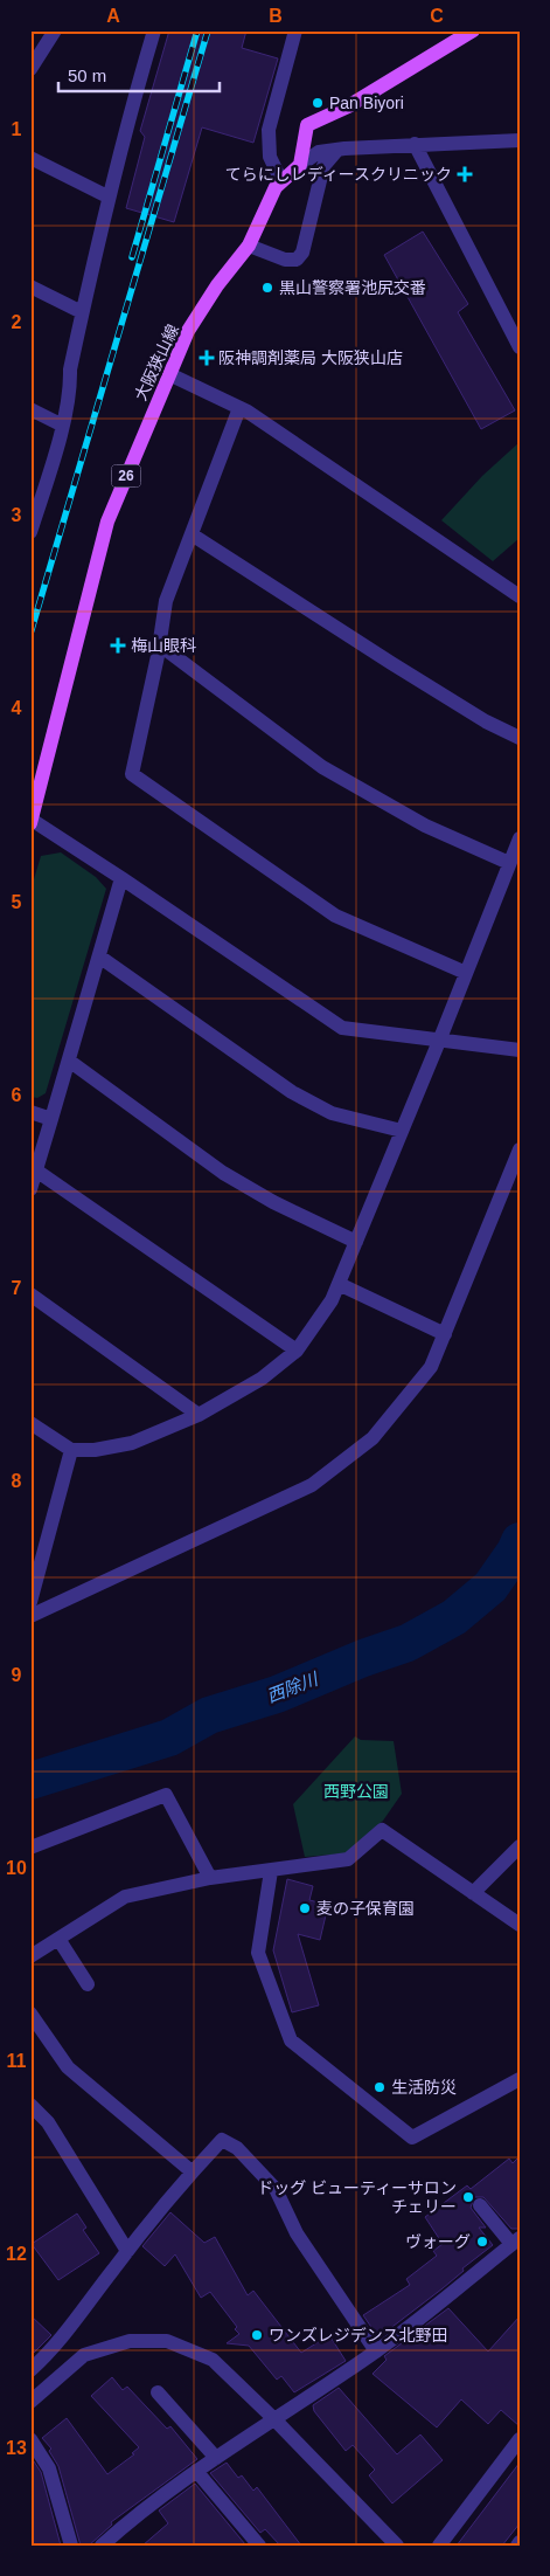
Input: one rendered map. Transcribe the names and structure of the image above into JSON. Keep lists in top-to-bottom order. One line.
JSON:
{"streets":{"main road":["大阪狭山線","26"]},"water":["西除川"],"parks":["西野公園"],"places":{"other":["Pan Biyori","黒山警察署池尻交番","麦の子保育園","生活防災","ドッグ ビューティーサロン チェリー","ヴォーグ","ワンズレジデンス北野田"],"health":["てらにしレディースクリニック","阪神調剤薬局 大阪狭山店","梅山眼科"]},"scale_bar":"50 m","grid":{"columns":["A","B","C"],"rows":["1","2","3","4","5","6","7","8","9","10","11","12","13"]}}
